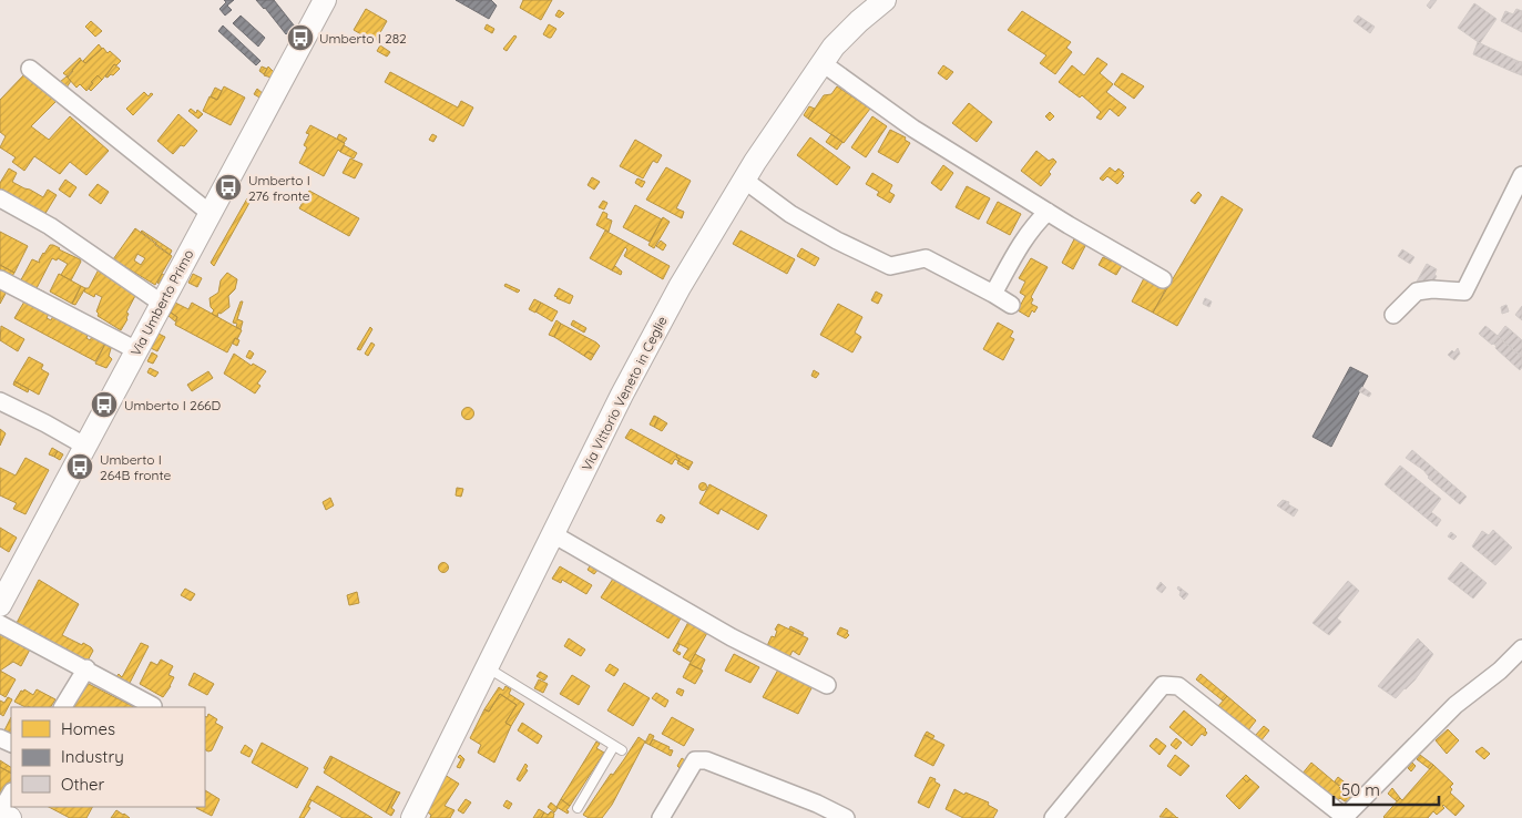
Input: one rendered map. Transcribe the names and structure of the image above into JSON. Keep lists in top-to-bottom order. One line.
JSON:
{"streets":{"main road":["Via Umberto Primo","Via Vittorio Veneto in Ceglie"]},"places":{"bus stop":["Umberto I 282","Umberto I 276 fronte","Umberto I 266D","Umberto I 264B fronte"]},"legend":["Homes","Industry","Other"],"scale_bar":"50 m"}
